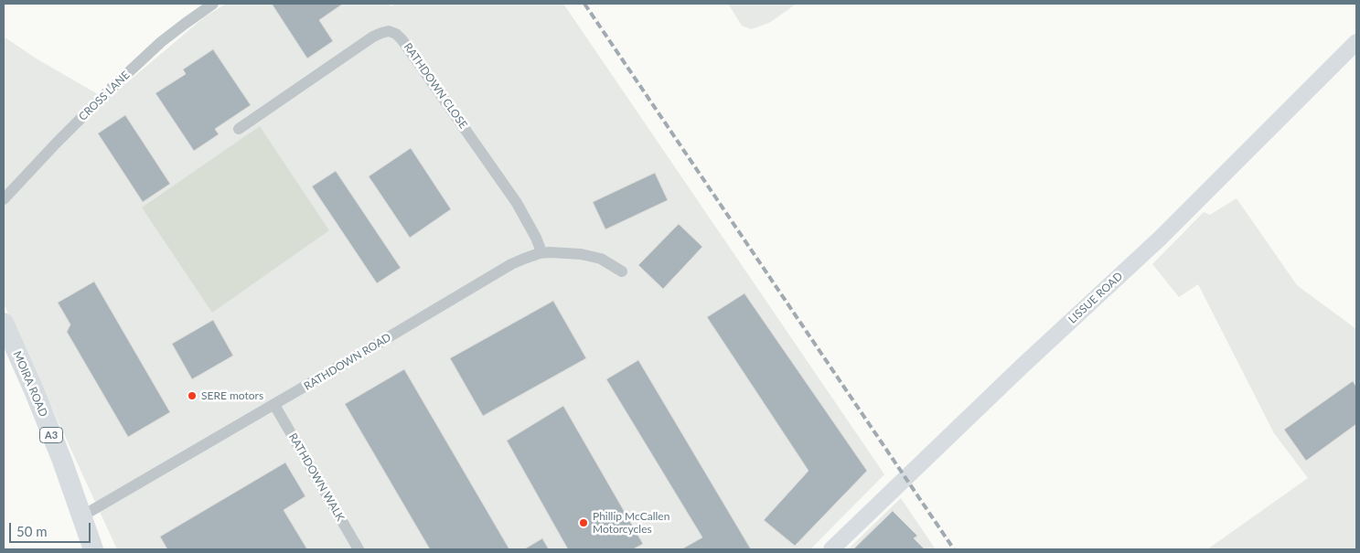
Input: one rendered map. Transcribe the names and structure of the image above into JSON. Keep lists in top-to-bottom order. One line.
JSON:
{"streets":{"highway":["MOIRA ROAD","A3"],"street":["RATHDOWN CLOSE","CROSS LANE","LISSUE ROAD","RATHDOWN ROAD","RATHDOWN WALK"]},"crossings":[["RATHDOWN CLOSE","RATHDOWN ROAD"],["RATHDOWN ROAD","MOIRA ROAD"],["RATHDOWN ROAD","RATHDOWN WALK"]],"places":["SERE motors","Phillip McCallen Motorcycles"],"scale_bar":"50 m"}
